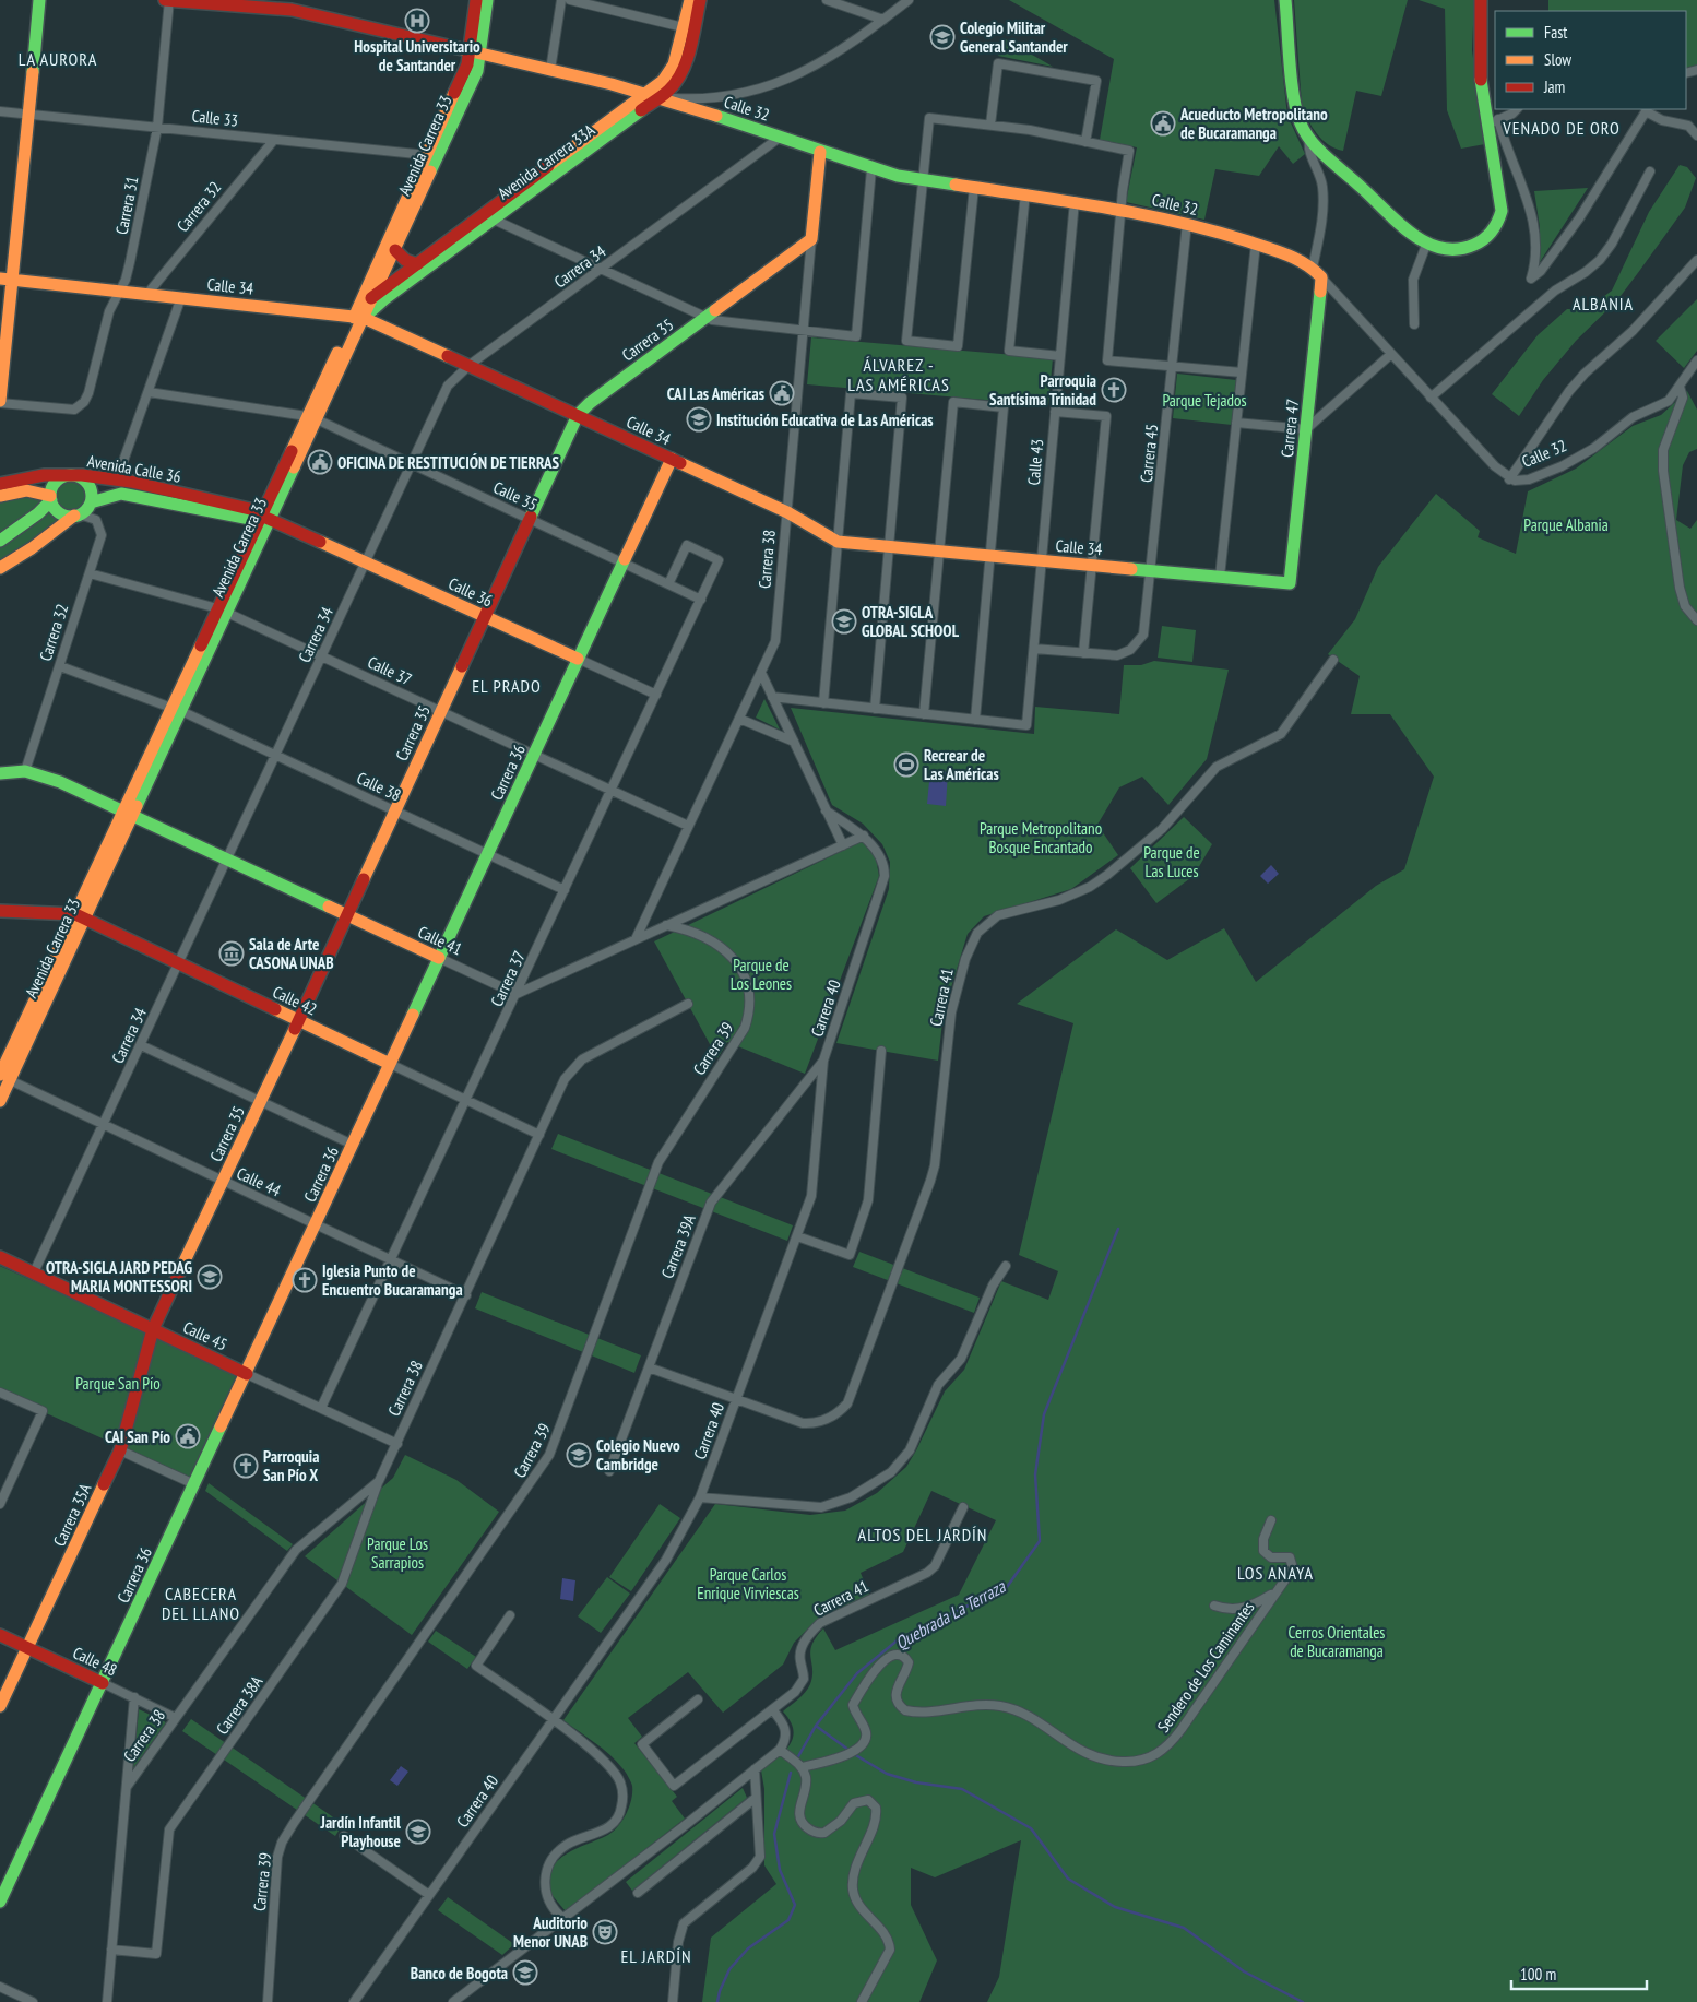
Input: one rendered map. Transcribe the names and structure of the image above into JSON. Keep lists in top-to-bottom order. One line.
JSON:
{"streets":{"main road":["Calle 32","Avenida Carrera 33","Avenida Carrera 33A","Calle 34","Carrera 35","Carrera 47","Avenida Calle 36","Carrera 38","Calle 36","Carrera 36","Calle 41","Calle 42","Calle 45","Carrera 35A","Calle 48"],"street":["Calle 33","Carrera 31","Carrera 32","Carrera 34","Carrera 45","Calle 43","Calle 35","Calle 37","Calle 38","Carrera 37","Carrera 41","Carrera 40","Carrera 39","Calle 44","Carrera 39A","Sendero de Los Caminantes","Carrera 38A"]},"crossings":[["Calle 32","Avenida Carrera 33"],["Calle 32","Avenida Carrera 33A"],["Calle 32","Carrera 31"],["Calle 32","Carrera 34"],["Calle 32","Carrera 47"],["Calle 32","Carrera 45"],["Calle 32","Calle 43"],["Calle 32","Carrera 38"],["Calle 33","Avenida Carrera 33"],["Calle 33","Carrera 31"],["Calle 33","Carrera 32"],["Avenida Carrera 33","Avenida Carrera 33A"],["Avenida Carrera 33","Calle 34"],["Avenida Carrera 33","Avenida Calle 36"],["Avenida Carrera 33","Calle 35"],["Avenida Carrera 33","Calle 36"],["Avenida Carrera 33","Calle 37"],["Avenida Carrera 33","Calle 38"],["Avenida Carrera 33","Calle 41"],["Avenida Carrera 33","Calle 42"],["Avenida Carrera 33","Calle 44"],["Avenida Carrera 33A","Calle 34"],["Carrera 31","Calle 34"],["Carrera 32","Calle 34"],["Carrera 32","Avenida Calle 36"],["Carrera 32","Calle 37"],["Carrera 32","Calle 38"],["Carrera 32","Calle 41"],["Carrera 34","Calle 34"],["Carrera 34","Calle 35"],["Carrera 34","Calle 36"],["Carrera 34","Calle 37"],["Carrera 34","Calle 38"],["Carrera 34","Calle 41"],["Carrera 34","Calle 42"],["Carrera 34","Calle 44"],["Carrera 34","Calle 45"],["Calle 34","Carrera 35"],["Calle 34","Carrera 47"],["Calle 34","Carrera 45"],["Calle 34","Calle 43"],["Calle 34","Carrera 38"],["Calle 34","Carrera 36"],["Carrera 35","Calle 35"],["Carrera 35","Carrera 38"],["Carrera 35","Calle 36"],["Carrera 35","Calle 37"],["Carrera 35","Calle 38"],["Carrera 35","Calle 41"],["Carrera 35","Calle 42"],["Carrera 35","Calle 44"],["Carrera 35","Calle 45"],["Carrera 35","Carrera 35A"],["Avenida Calle 36","Calle 36"],["Calle 35","Carrera 36"],["Calle 35","Carrera 37"],["Carrera 38","Calle 37"],["Carrera 38","Calle 42"],["Carrera 38","Calle 44"],["Carrera 38","Calle 45"],["Carrera 38","Calle 48"],["Carrera 38","Carrera 38A"],["Calle 36","Carrera 36"],["Calle 36","Carrera 37"],["Calle 37","Carrera 36"],["Calle 37","Carrera 37"],["Carrera 36","Calle 38"],["Carrera 36","Calle 41"],["Carrera 36","Calle 42"],["Carrera 36","Calle 44"],["Carrera 36","Calle 45"],["Carrera 36","Calle 48"],["Calle 38","Carrera 37"],["Calle 41","Carrera 37"],["Carrera 37","Calle 42"],["Carrera 37","Calle 44"],["Carrera 37","Calle 45"],["Carrera 41","Carrera 40"],["Carrera 40","Carrera 39A"],["Calle 45","Carrera 35A"],["Carrera 35A","Calle 48"]],"districts":["LA AURORA","VENADO DE ORO","ALBANIA","ÁLVAREZ - LAS AMÉRICAS","EL PRADO","ALTOS DEL JARDÍN","LOS ANAYA","CABECERA DEL LLANO","EL JARDÍN"],"water":["Quebrada La Terraza"],"parks":["Parque Tejados","Parque Albania","Parque Metropolitano Bosque Encantado","Parque de Las Luces","Parque de Los Leones","Parque San Pío","Parque Los Sarrapios","Parque Carlos Enrique Virviescas","Cerros Orientales de Bucaramanga"],"places":{"hospital":["Hospital Universitario de Santander"],"school or university":["Colegio Militar General Santander","Institución Educativa de Las Américas","OTRA-SIGLA GLOBAL SCHOOL","OTRA-SIGLA JARD PEDAG MARIA MONTESSORI","Colegio Nuevo Cambridge","Jardín Infantil Playhouse","Banco de Bogota"],"public building":["Acueducto Metropolitano de Bucaramanga","CAI Las Américas","OFICINA DE RESTITUCIÓN DE TIERRAS","CAI San Pío"],"church":["Parroquia Santísima Trinidad","Iglesia Punto de Encuentro Bucaramanga","Parroquia San Pío X"],"sports":["Recrear de Las Américas"],"museum":["Sala de Arte CASONA UNAB"],"theatre":["Auditorio Menor UNAB"]},"legend":["Fast","Slow","Jam"],"scale_bar":"100 m"}
